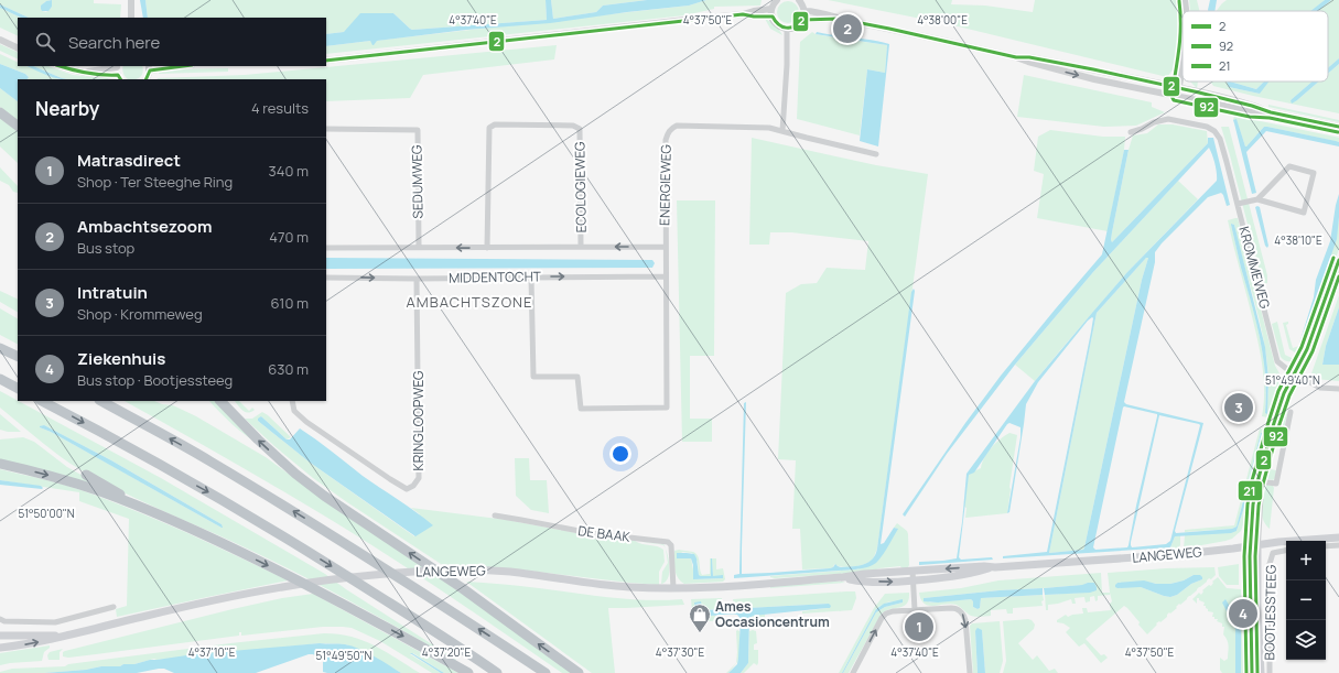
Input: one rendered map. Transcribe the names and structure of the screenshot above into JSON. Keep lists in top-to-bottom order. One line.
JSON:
{"streets":{"main road":["LANGEWEG","BOOTJESSTEEG"],"street":["SEDUMWEG","ENERGIEWEG","ECOLOGIEWEG","KROMMEWEG","MIDDENTOCHT","KRINGLOOPWEG","DE BAAK"]},"crossings":[["ENERGIEWEG","MIDDENTOCHT"],["MIDDENTOCHT","KRINGLOOPWEG"],["DE BAAK","LANGEWEG"],["LANGEWEG","BOOTJESSTEEG"]],"districts":["AMBACHTSZONE"],"places":{"shop":["Ames Occasioncentrum"]},"lines":["transit line 92","transit line 2","transit line 21"],"legend":["2","92","21"],"page":{"pins":["2","3","4","1"],"search":"Search here","heading":["Nearby","4 results"],"list":[{"mark":"1","name":"Matrasdirect","note":"Shop · Ter Steeghe Ring","value":"340 m"},{"mark":"2","name":"Ambachtsezoom","note":"Bus stop","value":"470 m"},{"mark":"3","name":"Intratuin","note":"Shop · Krommeweg","value":"610 m"},{"mark":"4","name":"Ziekenhuis","note":"Bus stop · Bootjessteeg","value":"630 m"}],"map_buttons":["+","−"]},"coordinates":["4°37'40\"E","4°37'50\"E","4°38'00\"E","4°38'10\"E","51°49'40\"N","51°50'00\"N","4°37'10\"E","4°37'20\"E","4°37'30\"E","51°49'50\"N"]}
